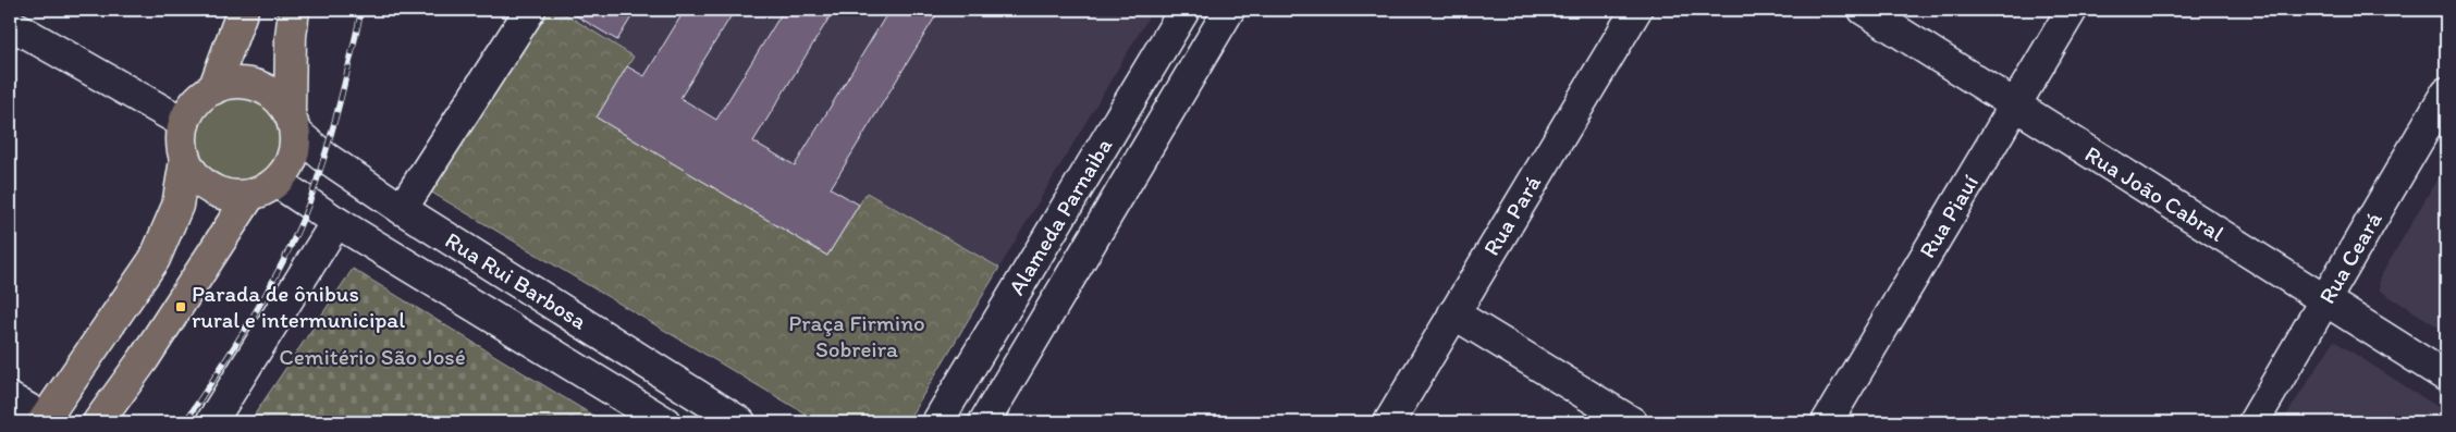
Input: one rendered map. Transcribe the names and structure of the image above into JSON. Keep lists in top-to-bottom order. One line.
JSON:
{"streets":{"street":["Rua João Cabral","Rua Pará","Alameda Parnaiba","Rua Piauí","Rua Ceará","Rua Rui Barbosa"]},"crossings":[["Rua João Cabral","Rua Piauí"],["Rua João Cabral","Rua Ceará"]],"parks":["Praça Firmino Sobreira","Cemitério São José"],"places":{"transit":["Parada de ônibus rural e intermunicipal"]}}
